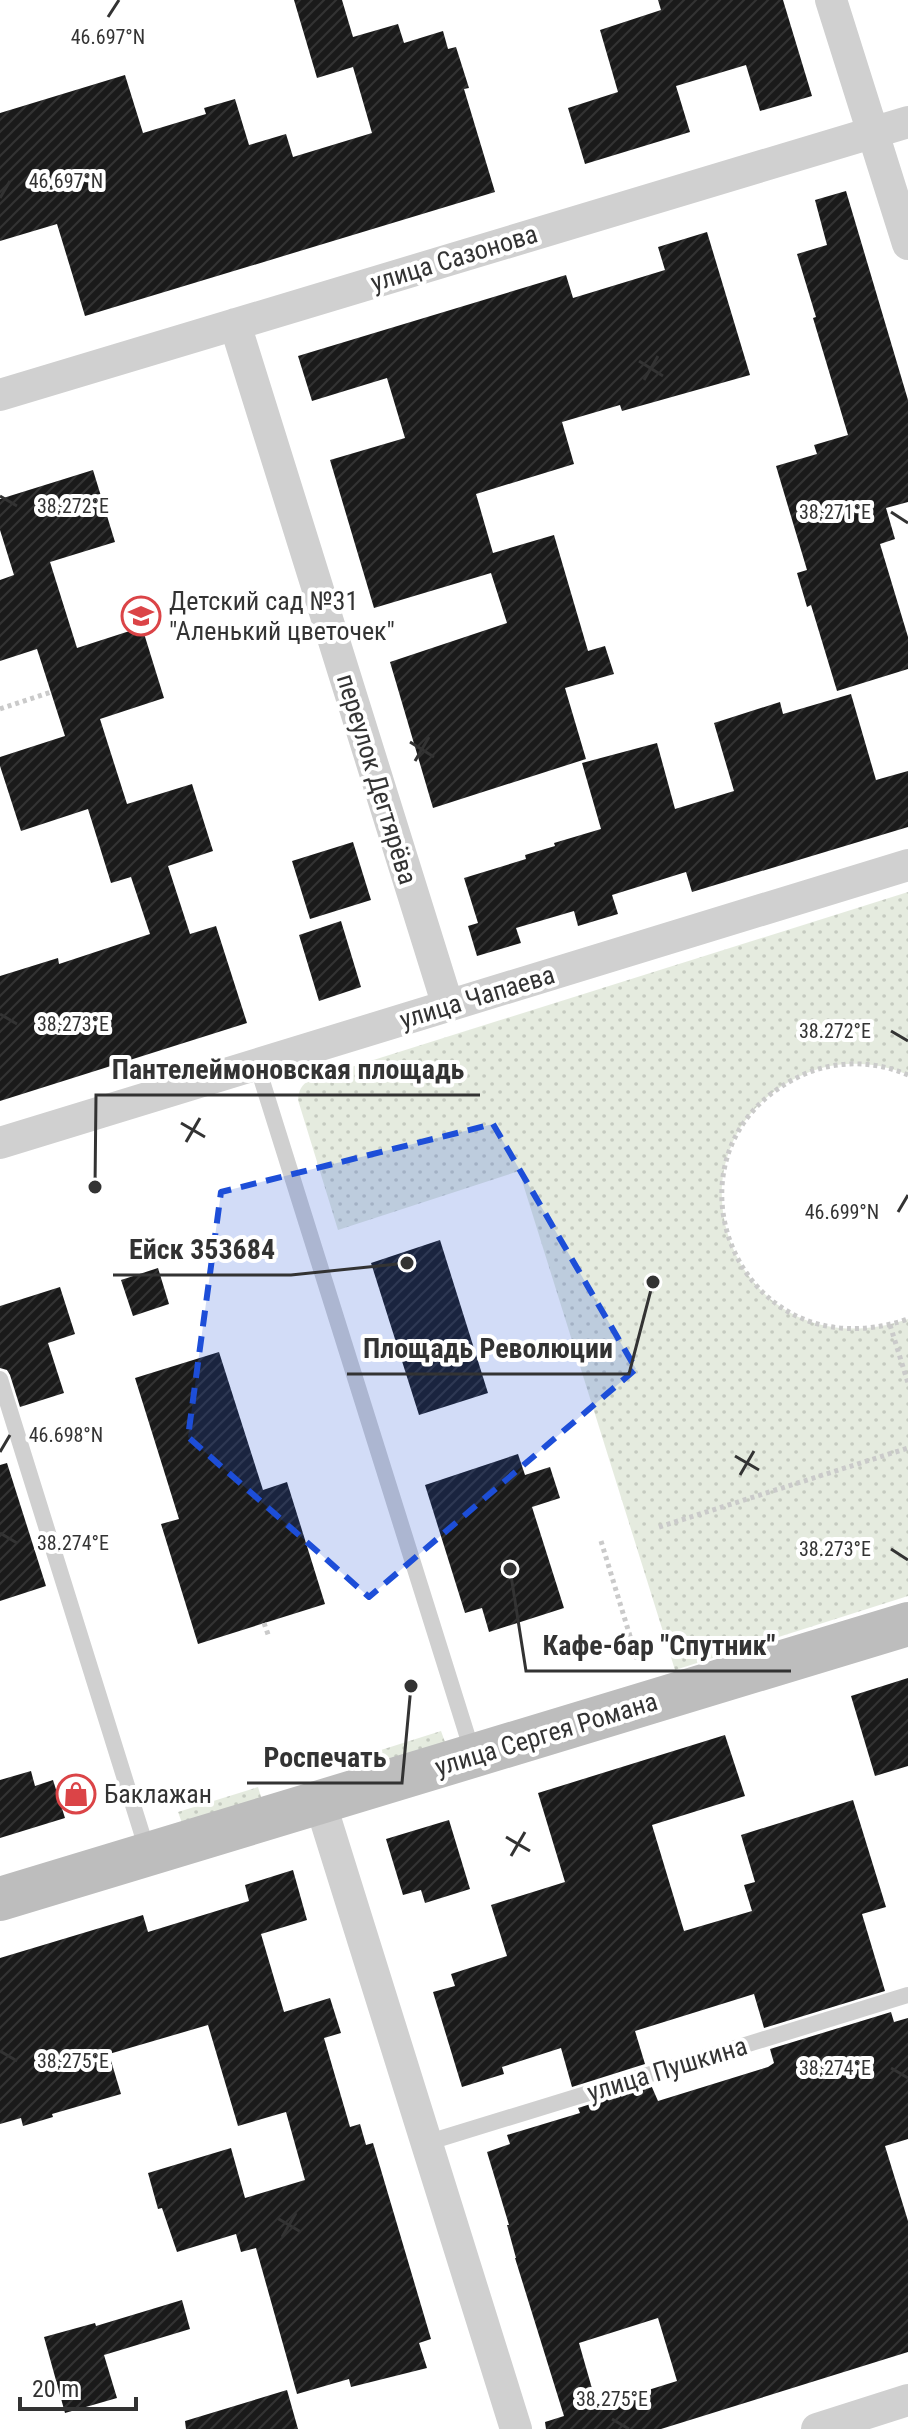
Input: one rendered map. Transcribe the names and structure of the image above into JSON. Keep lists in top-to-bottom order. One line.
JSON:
{"streets":{"street":["улица Сазонова","переулок Дегтярёва","улица Чапаева","улица Сергея Романа"],"lane":["улица Пушкина"]},"crossings":[["улица Сазонова","переулок Дегтярёва"],["переулок Дегтярёва","улица Чапаева"]],"places":{"school or university":["Детский сад №31 \"Аленький цветочек\""],"other":["Пантелеймоновская площадь","Ейск 353684","Площадь Революции","Кафе-бар \"Спутник\"","Роспечать"],"shop":["Баклажан"]},"scale_bar":"20 m","coordinates":["46.697°N","38.272°E","38.271°E","38.273°E","46.699°N","46.698°N","38.274°E","38.275°E"]}
